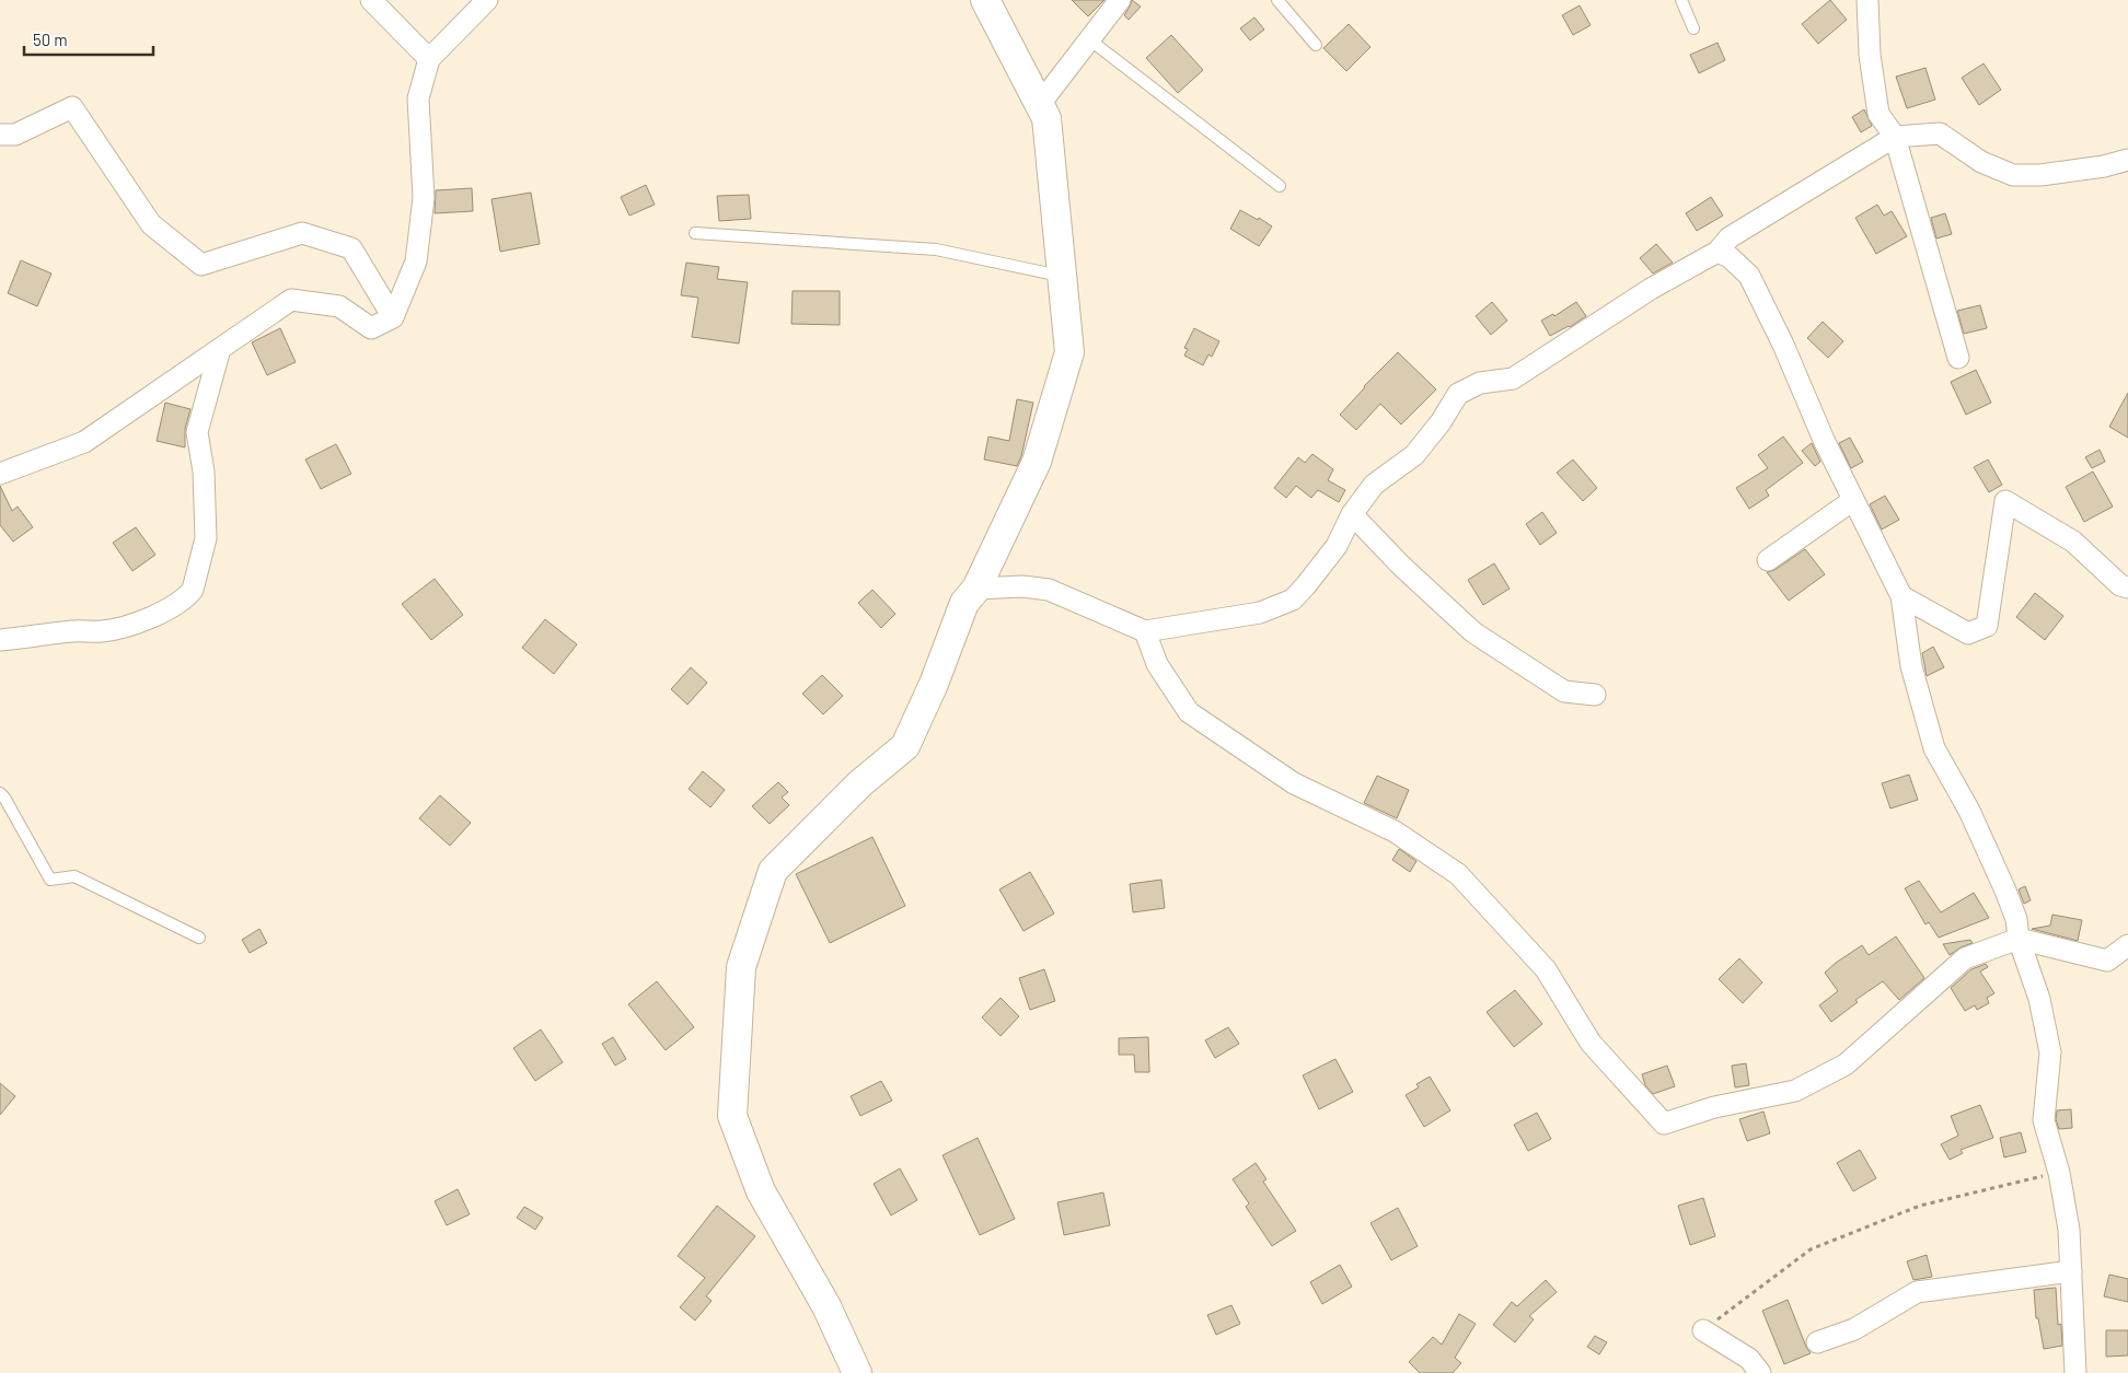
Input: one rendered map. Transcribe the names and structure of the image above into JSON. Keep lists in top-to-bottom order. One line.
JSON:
{"scale_bar":"50 m"}
